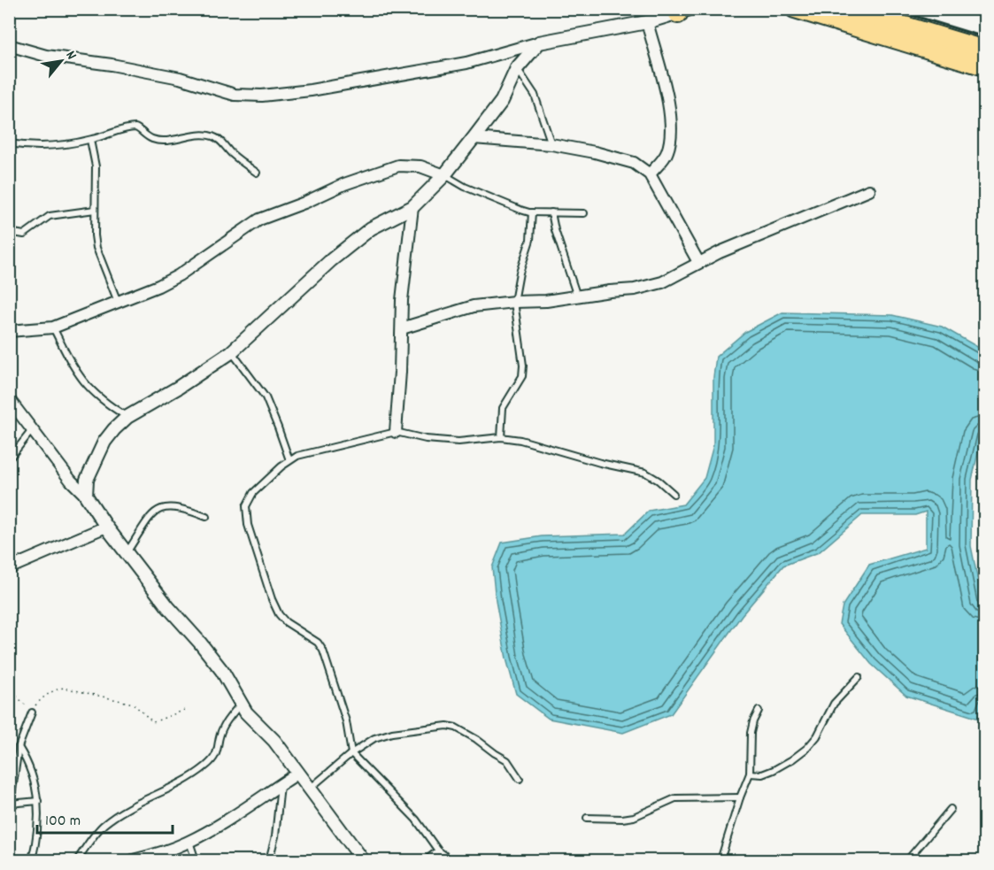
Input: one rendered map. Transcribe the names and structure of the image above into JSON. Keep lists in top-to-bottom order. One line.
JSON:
{"scale_bar":"100 m","north":"top right"}
